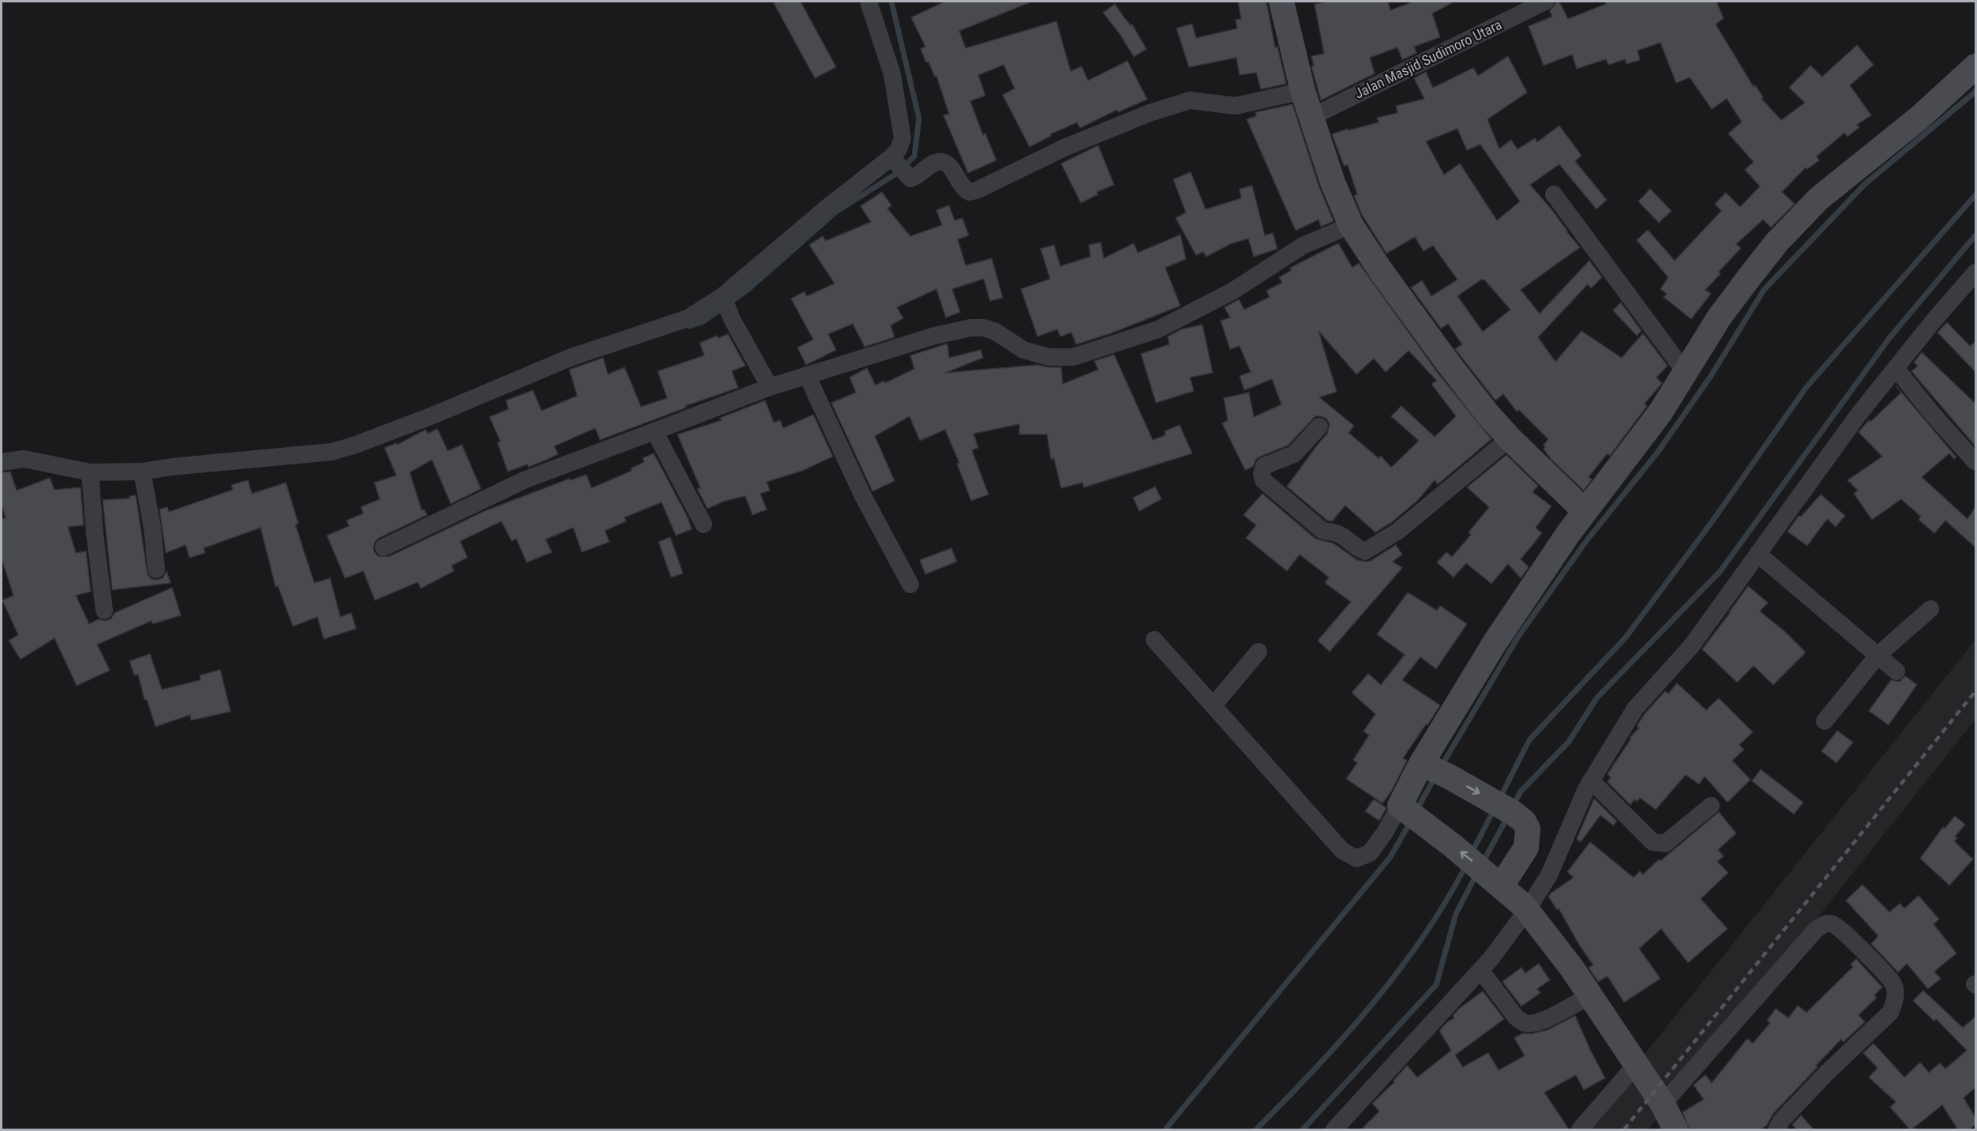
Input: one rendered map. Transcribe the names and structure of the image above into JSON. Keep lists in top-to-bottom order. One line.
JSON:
{"streets":{"street":["Jalan Masjid Sudimoro Utara"]}}
